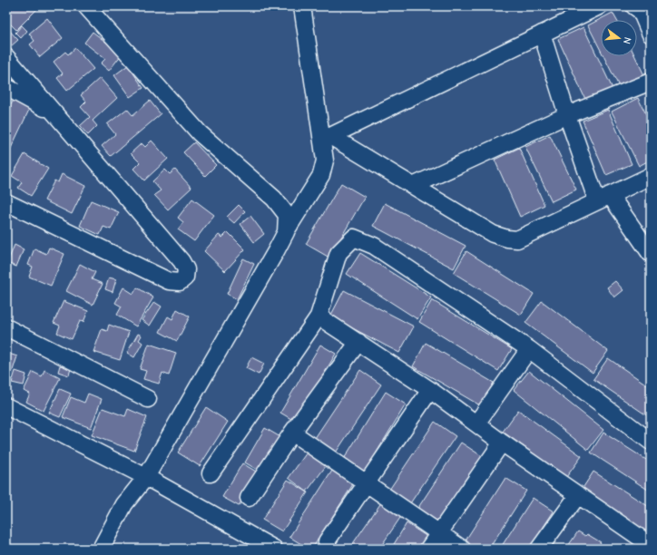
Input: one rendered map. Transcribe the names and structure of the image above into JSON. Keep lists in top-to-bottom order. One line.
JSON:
{"north":"right"}
